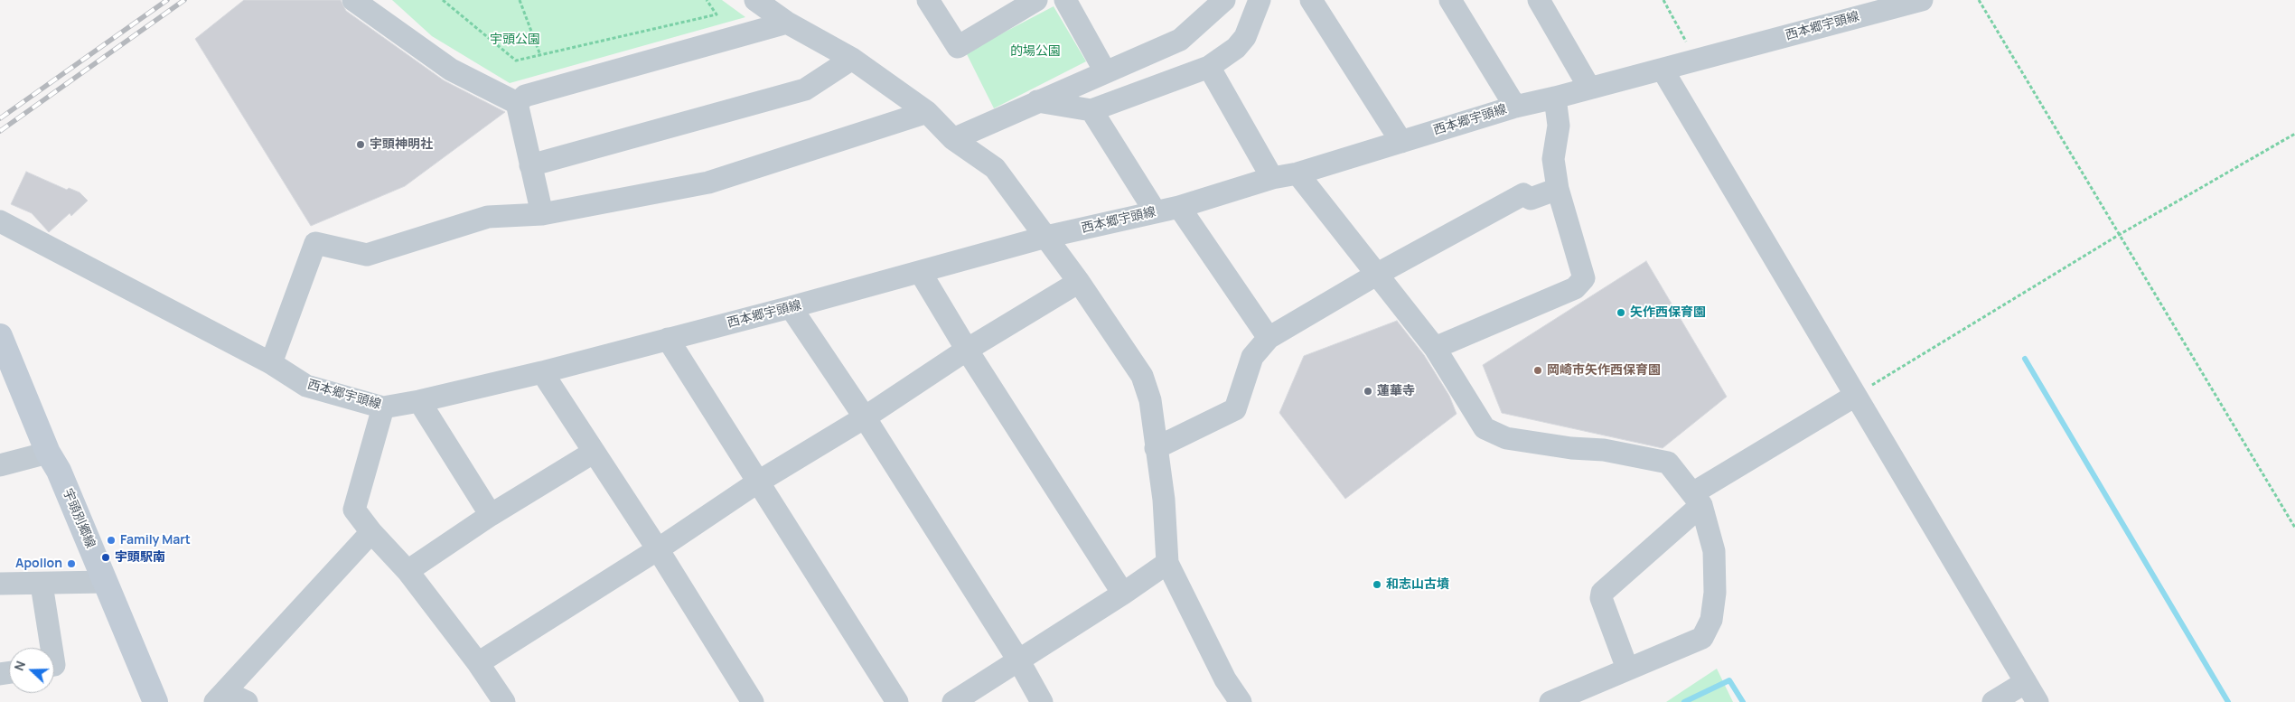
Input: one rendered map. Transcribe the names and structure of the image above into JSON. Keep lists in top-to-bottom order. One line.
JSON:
{"streets":{"street":["西本郷宇頭線","宇頭別郷線"]},"parks":["宇頭公園","的場公園"],"places":["宇頭神明社","矢作西保育園","岡崎市矢作西保育園","蓮華寺","Family Mart","宇頭駅南","Apollon","和志山古墳"],"north":"left"}
